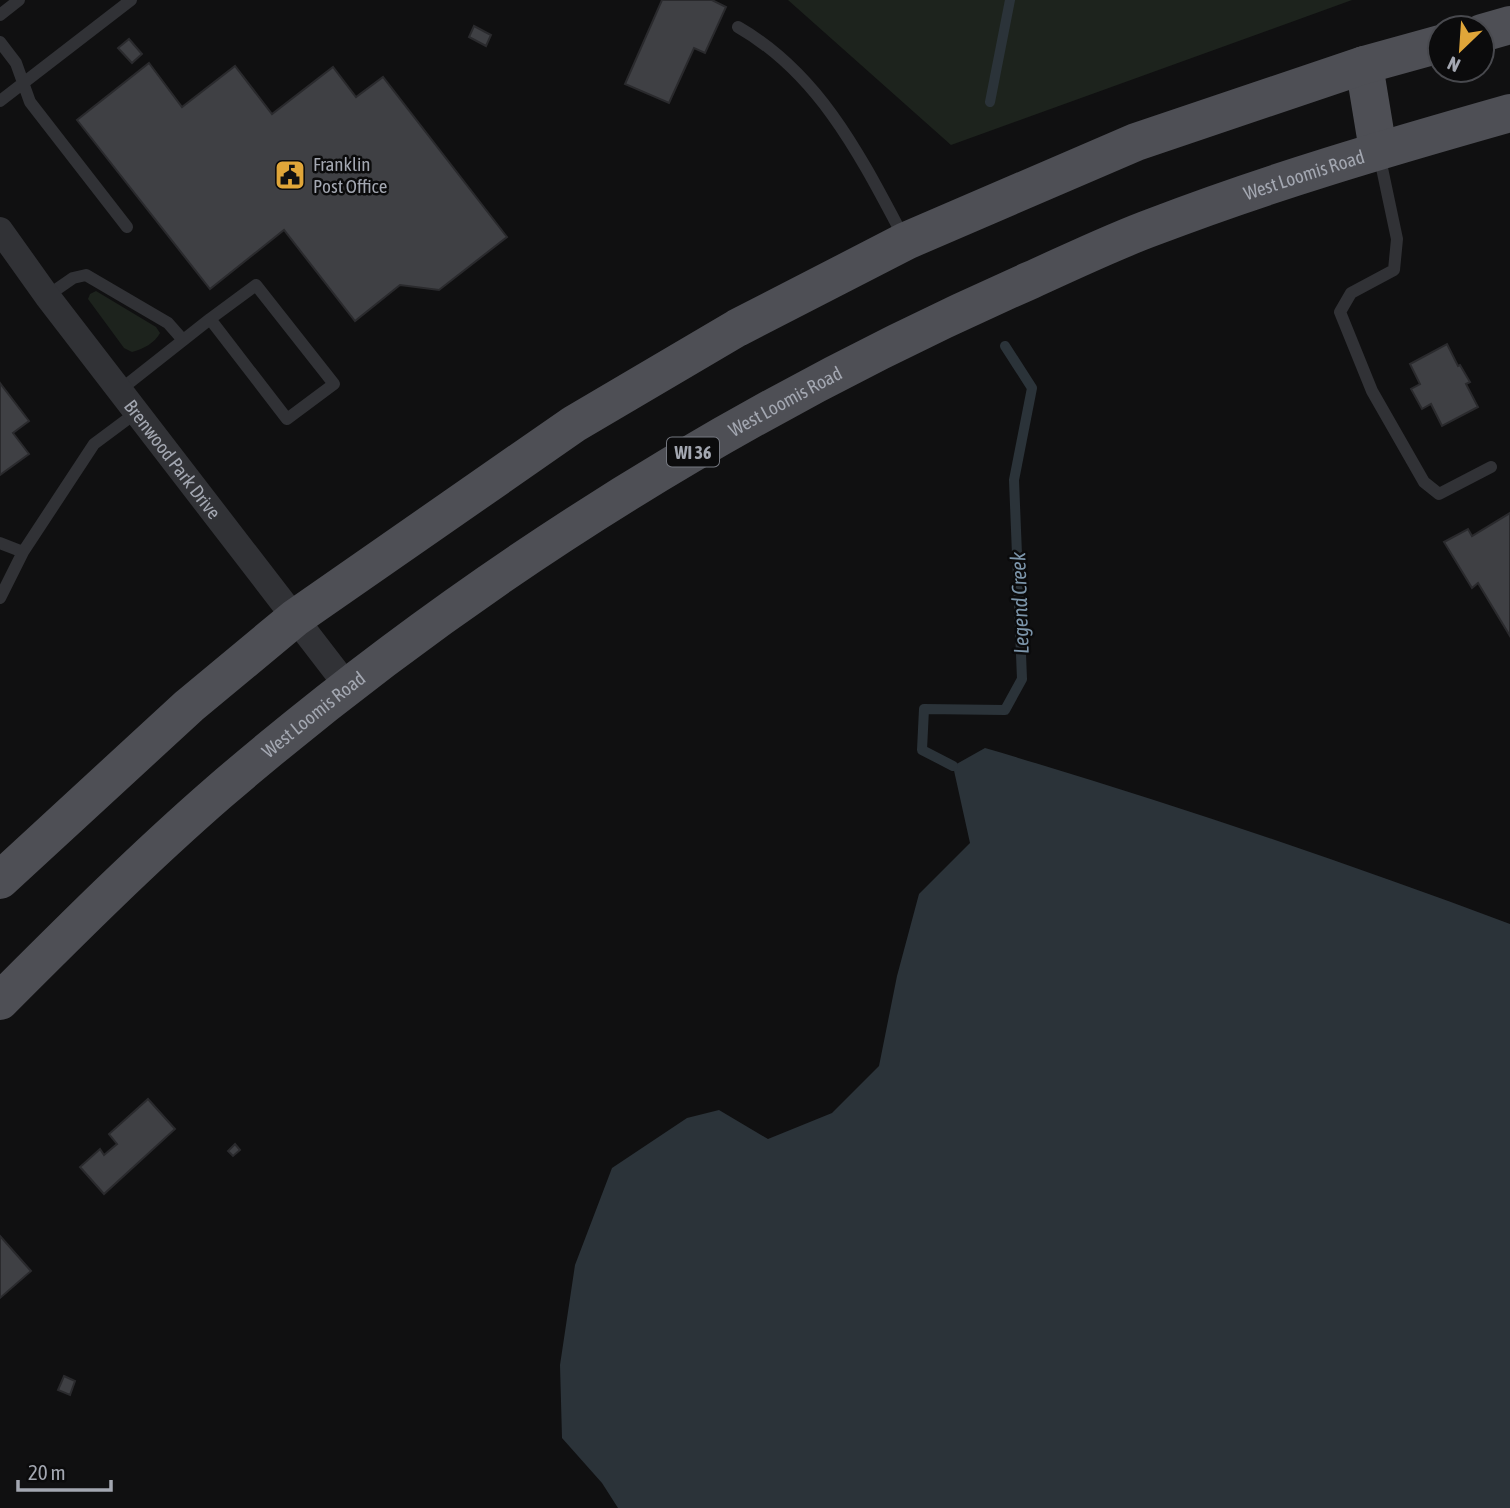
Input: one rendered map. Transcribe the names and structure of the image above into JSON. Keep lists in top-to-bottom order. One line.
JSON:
{"streets":{"main road":["West Loomis Road","WI 36"],"street":["Brenwood Park Drive"]},"crossings":[["West Loomis Road","Brenwood Park Drive"]],"water":["Legend Creek"],"places":{"public building":["Franklin Post Office"]},"scale_bar":"20 m","north":"bottom left"}
